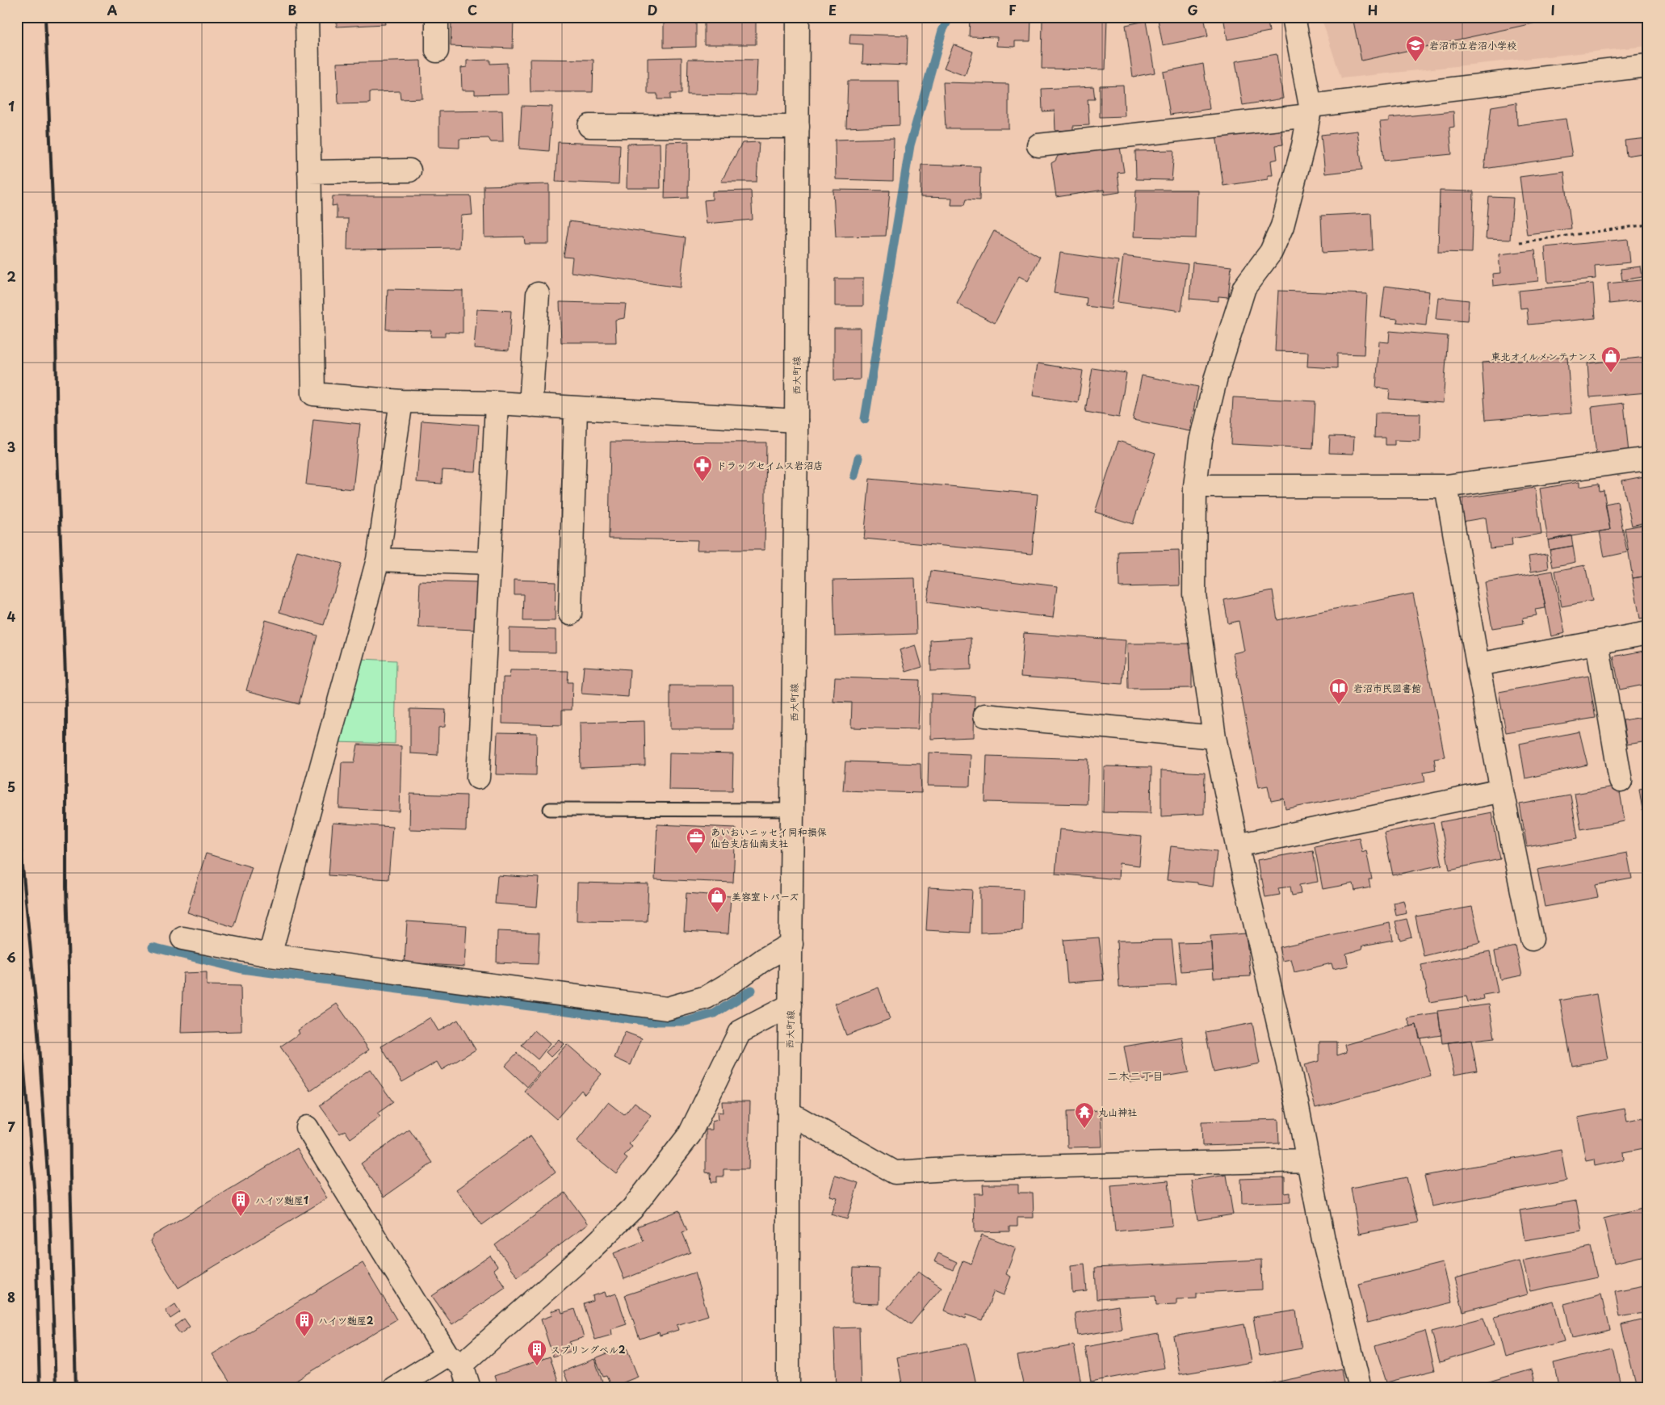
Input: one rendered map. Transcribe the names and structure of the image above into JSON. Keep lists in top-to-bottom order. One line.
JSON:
{"streets":{"street":["西大町線"]},"districts":["二木二丁目"],"places":{"school or university":["岩沼市立岩沼小学校"],"shop":["東北オイルメンテナンス","美容室トパーズ"],"pharmacy":["ドラッグセイムス岩沼店"],"library":["岩沼市民図書館"],"office":["あいおいニッセイ同和損保 仙台支店仙南支社"],"temple":["丸山神社"],"building":["ハイツ麴屋1","ハイツ麴屋2","スプリングベル2"]},"grid":{"columns":["A","B","C","D","E","F","G","H","I"],"rows":["1","2","3","4","5","6","7","8"]}}
